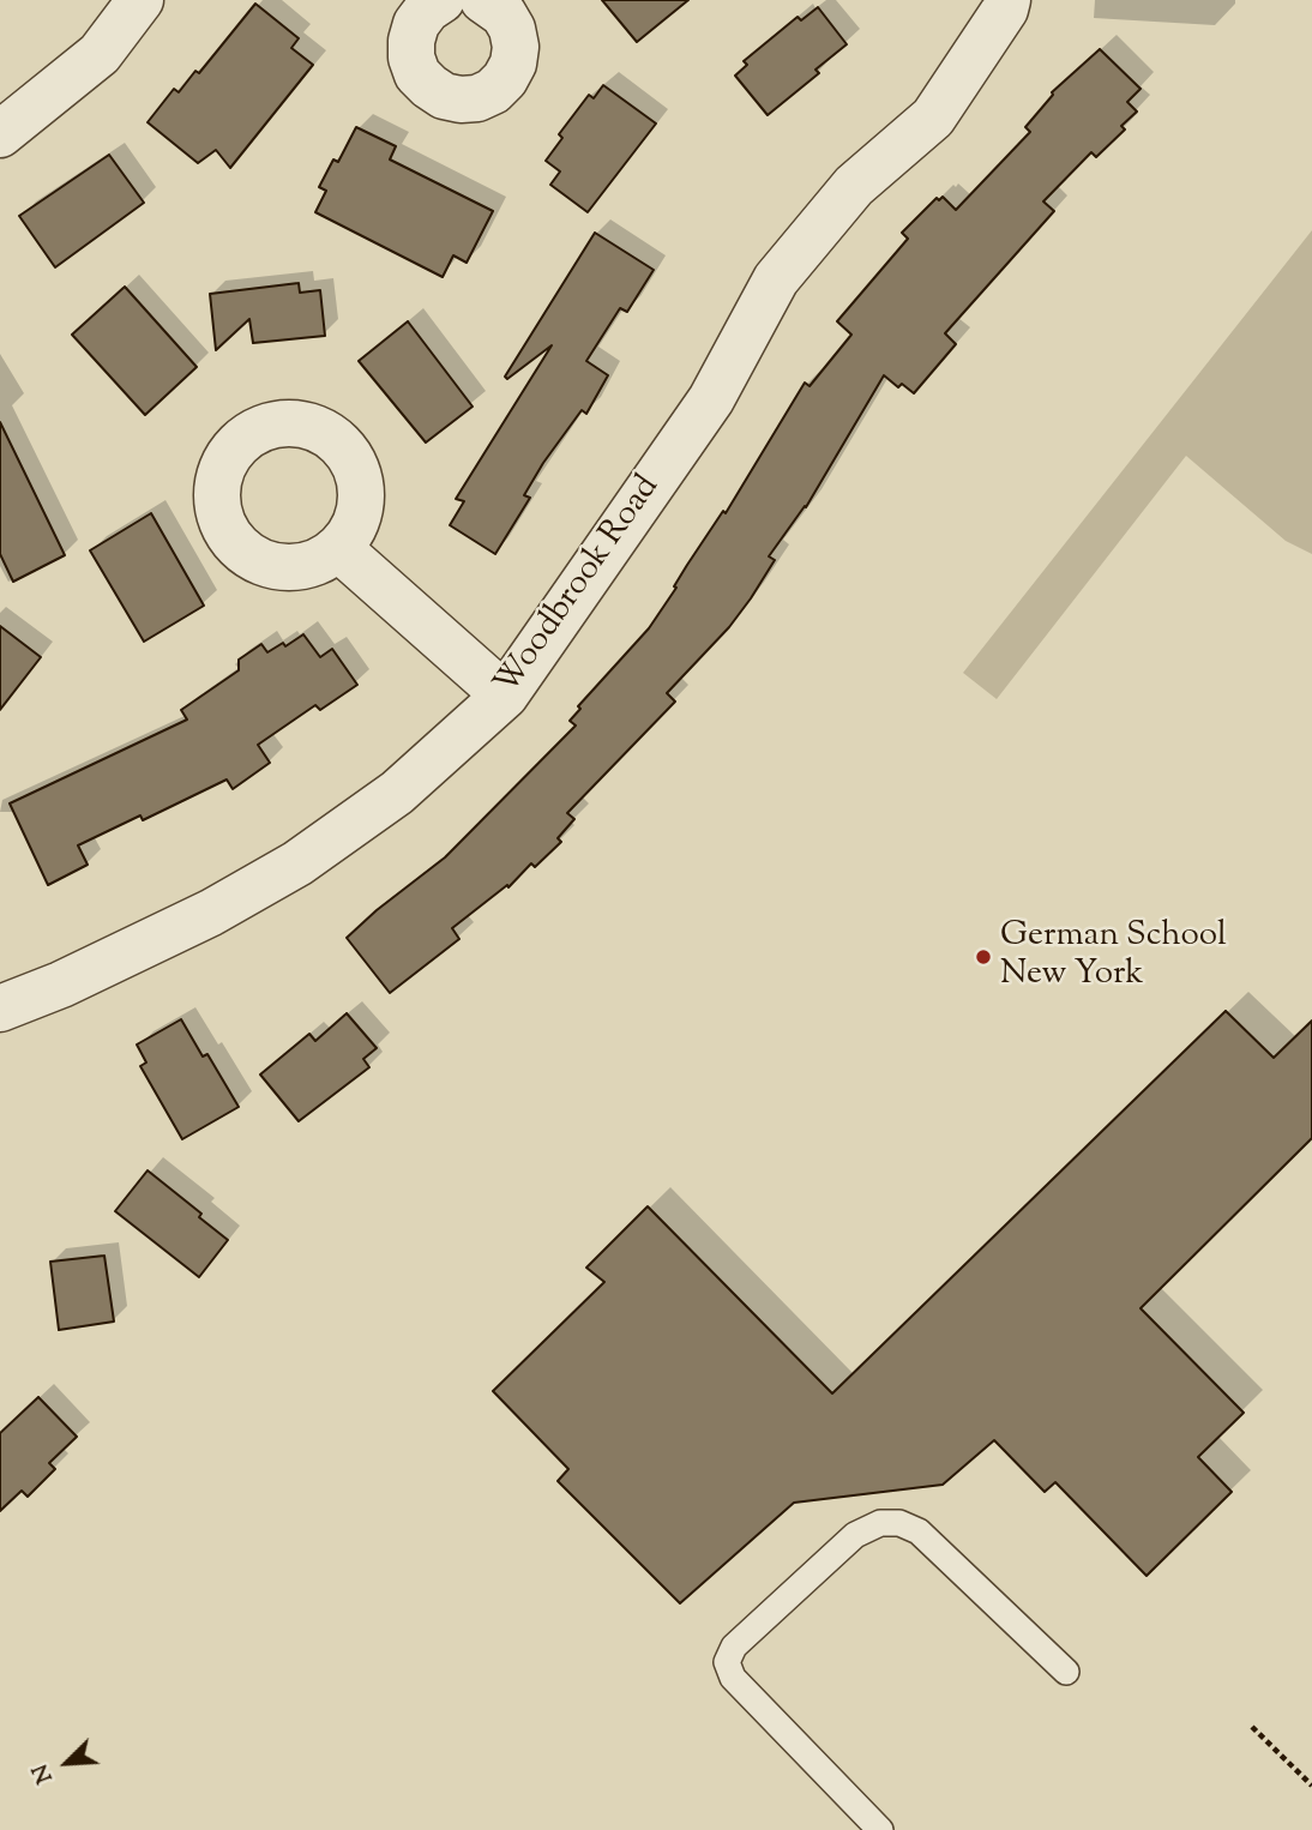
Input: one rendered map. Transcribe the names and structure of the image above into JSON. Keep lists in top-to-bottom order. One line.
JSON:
{"streets":{"street":["Woodbrook Road"]},"places":["German School New York"],"north":"bottom left"}
